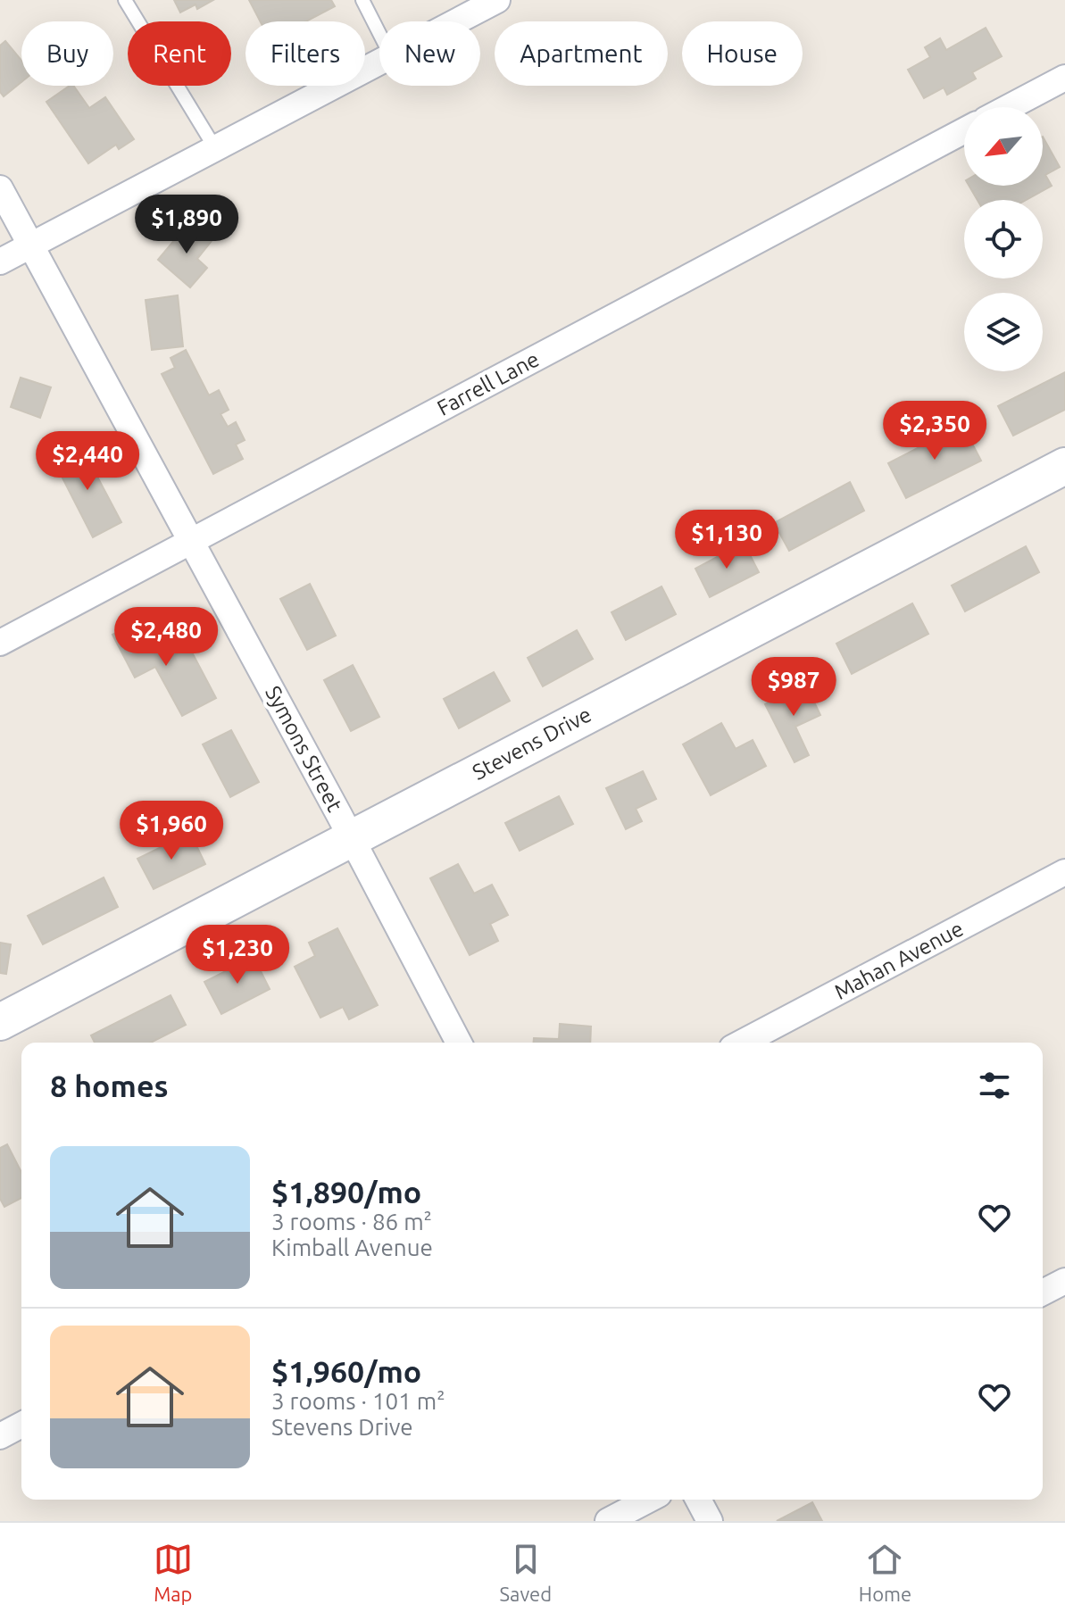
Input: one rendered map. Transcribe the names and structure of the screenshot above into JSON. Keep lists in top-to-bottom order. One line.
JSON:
{"streets":{"main road":["Stevens Drive"],"street":["Farrell Lane","Symons Street","Mahan Avenue"]},"crossings":[["Farrell Lane","Symons Street"],["Stevens Drive","Symons Street"]],"north":"bottom left","page":{"chip":["Buy","Rent","Filters","New","Apartment","House"],"price":["$1,890","$2,350","$2,440","$1,130","$2,480","$987","$1,960","$1,230"],"heading":"8 homes","list":[{"name":"$1,890/mo","note":"3 rooms · 86 m² · Kimball Avenue"},{"name":"$1,960/mo","note":"3 rooms · 101 m² · Stevens Drive"}],"tabs":["Map","Saved","Home"]}}
